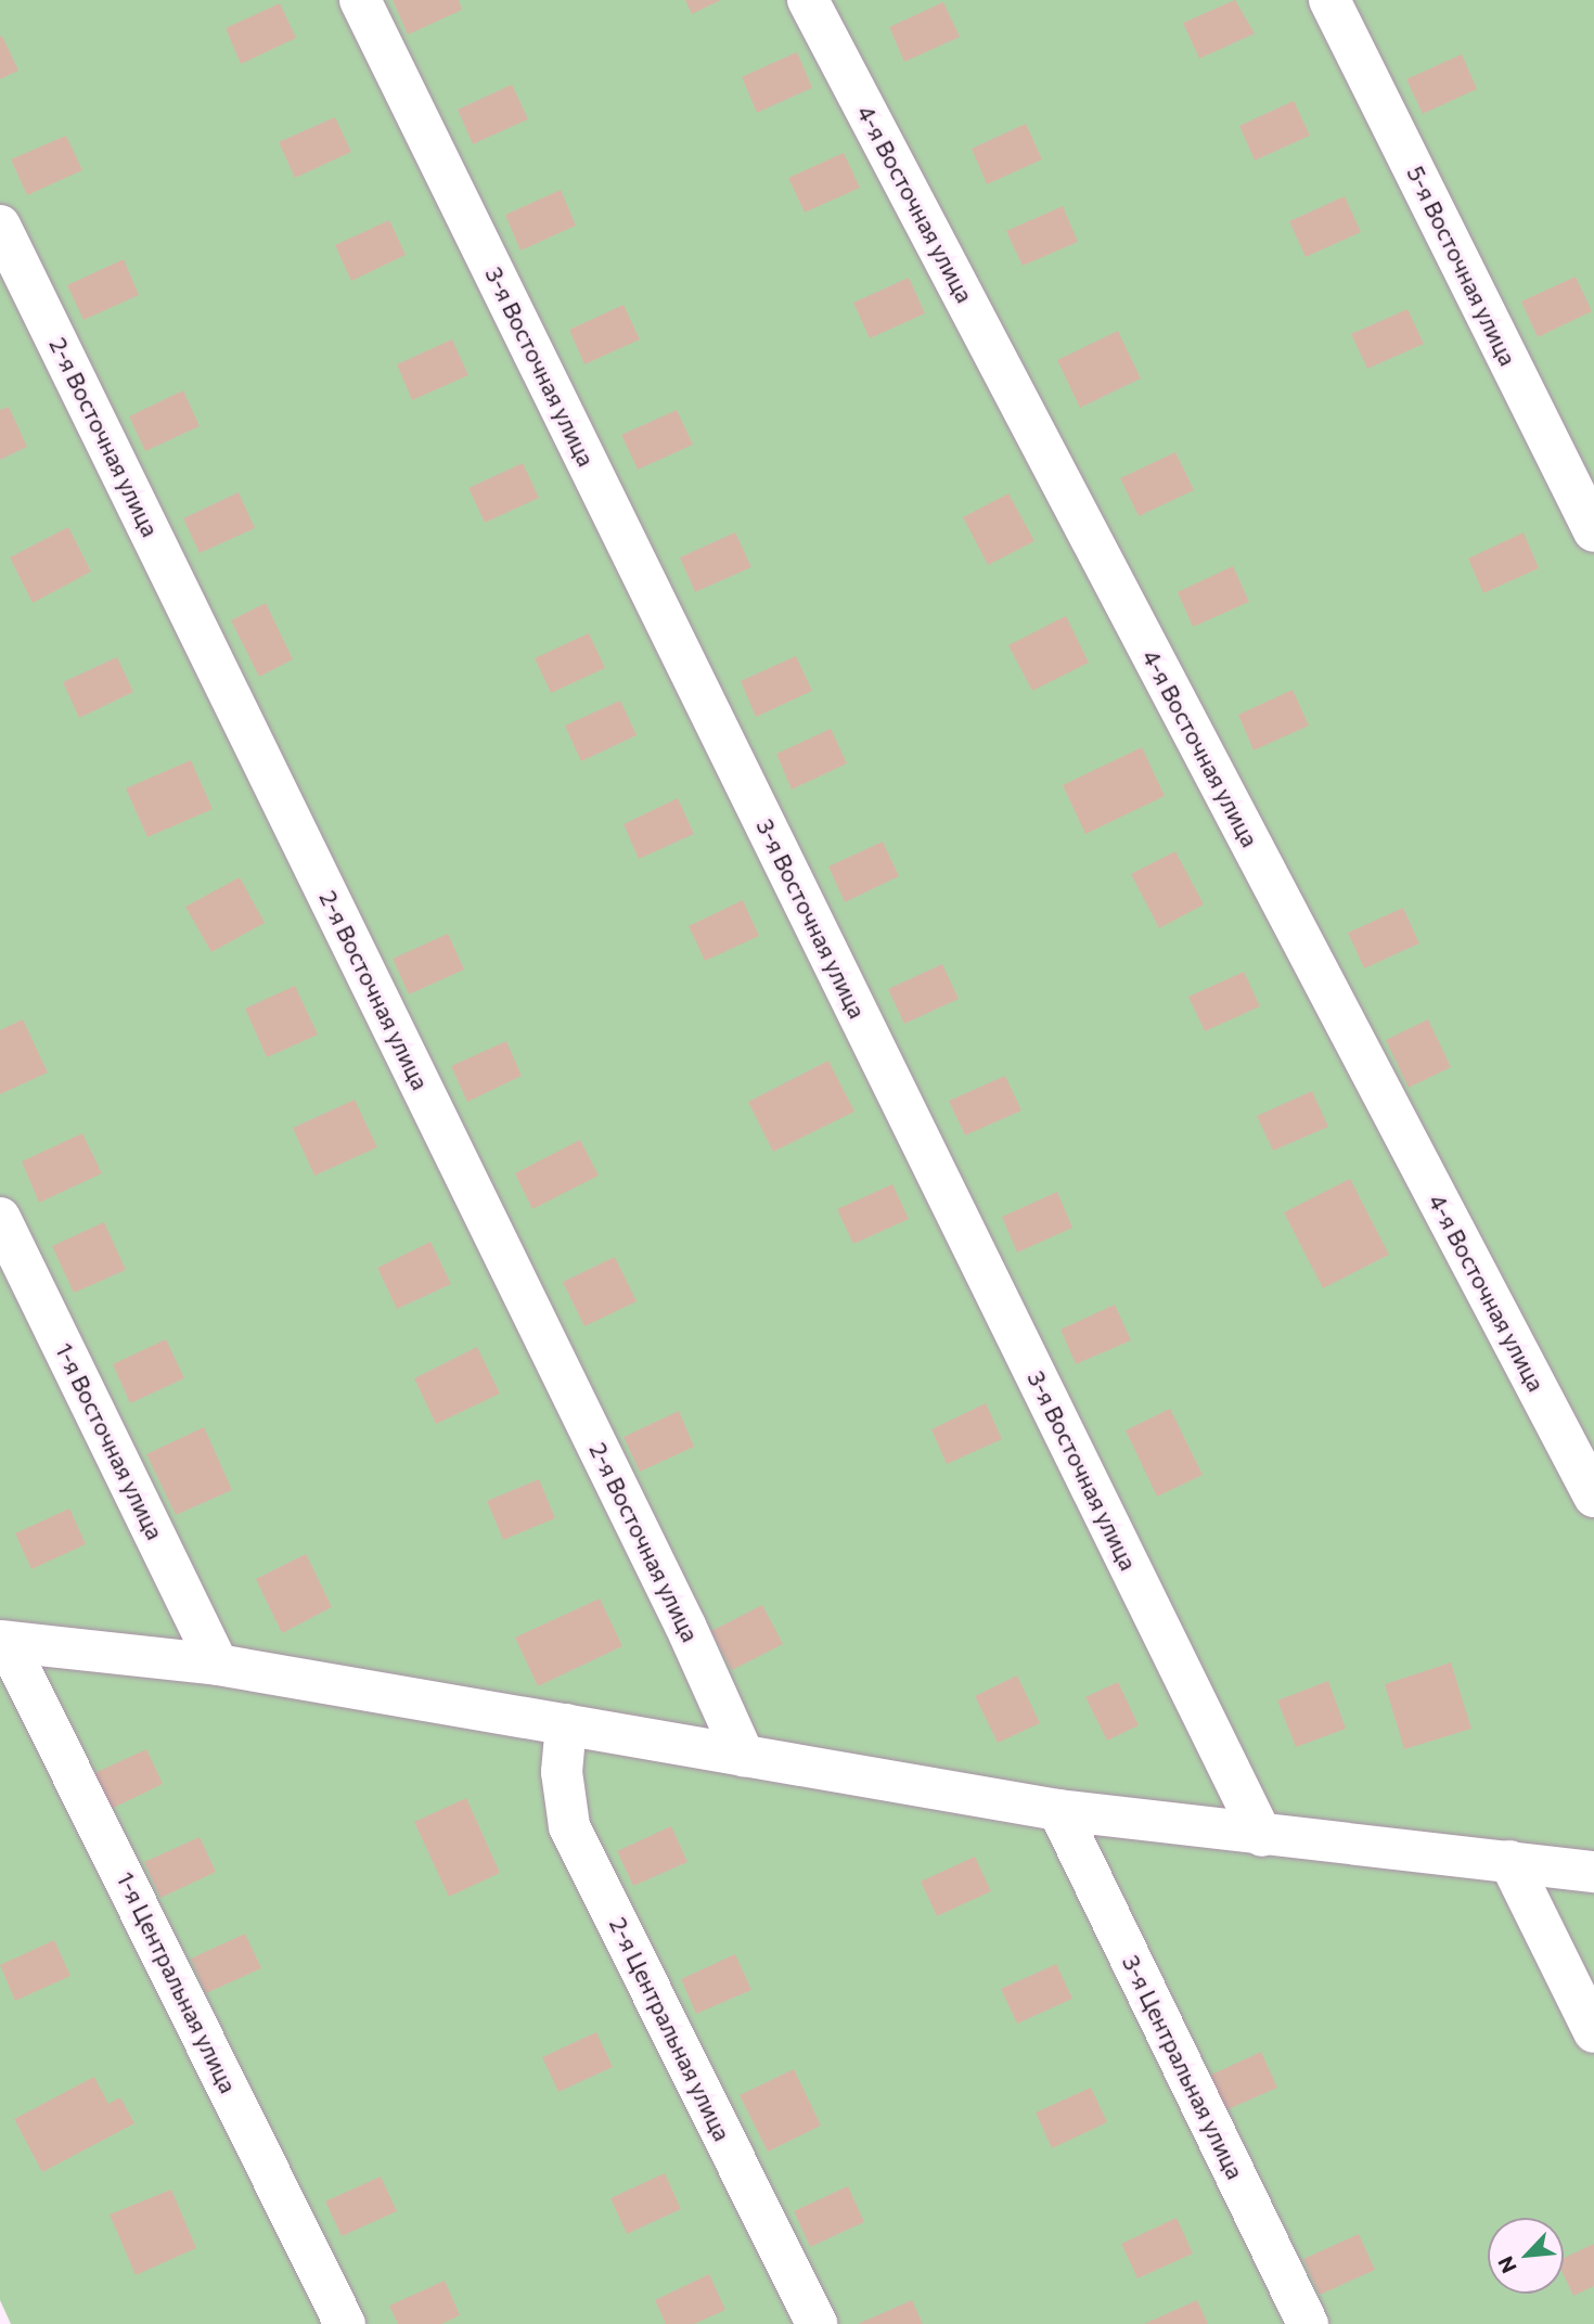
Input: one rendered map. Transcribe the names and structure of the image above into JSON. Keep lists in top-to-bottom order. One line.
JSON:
{"streets":{"street":["4-я Восточная улица","5-я Восточная улица","3-я Восточная улица","2-я Восточная улица","1-я Восточная улица","1-я Центральная улица","2-я Центральная улица","3-я Центральная улица"]},"north":"bottom left"}
